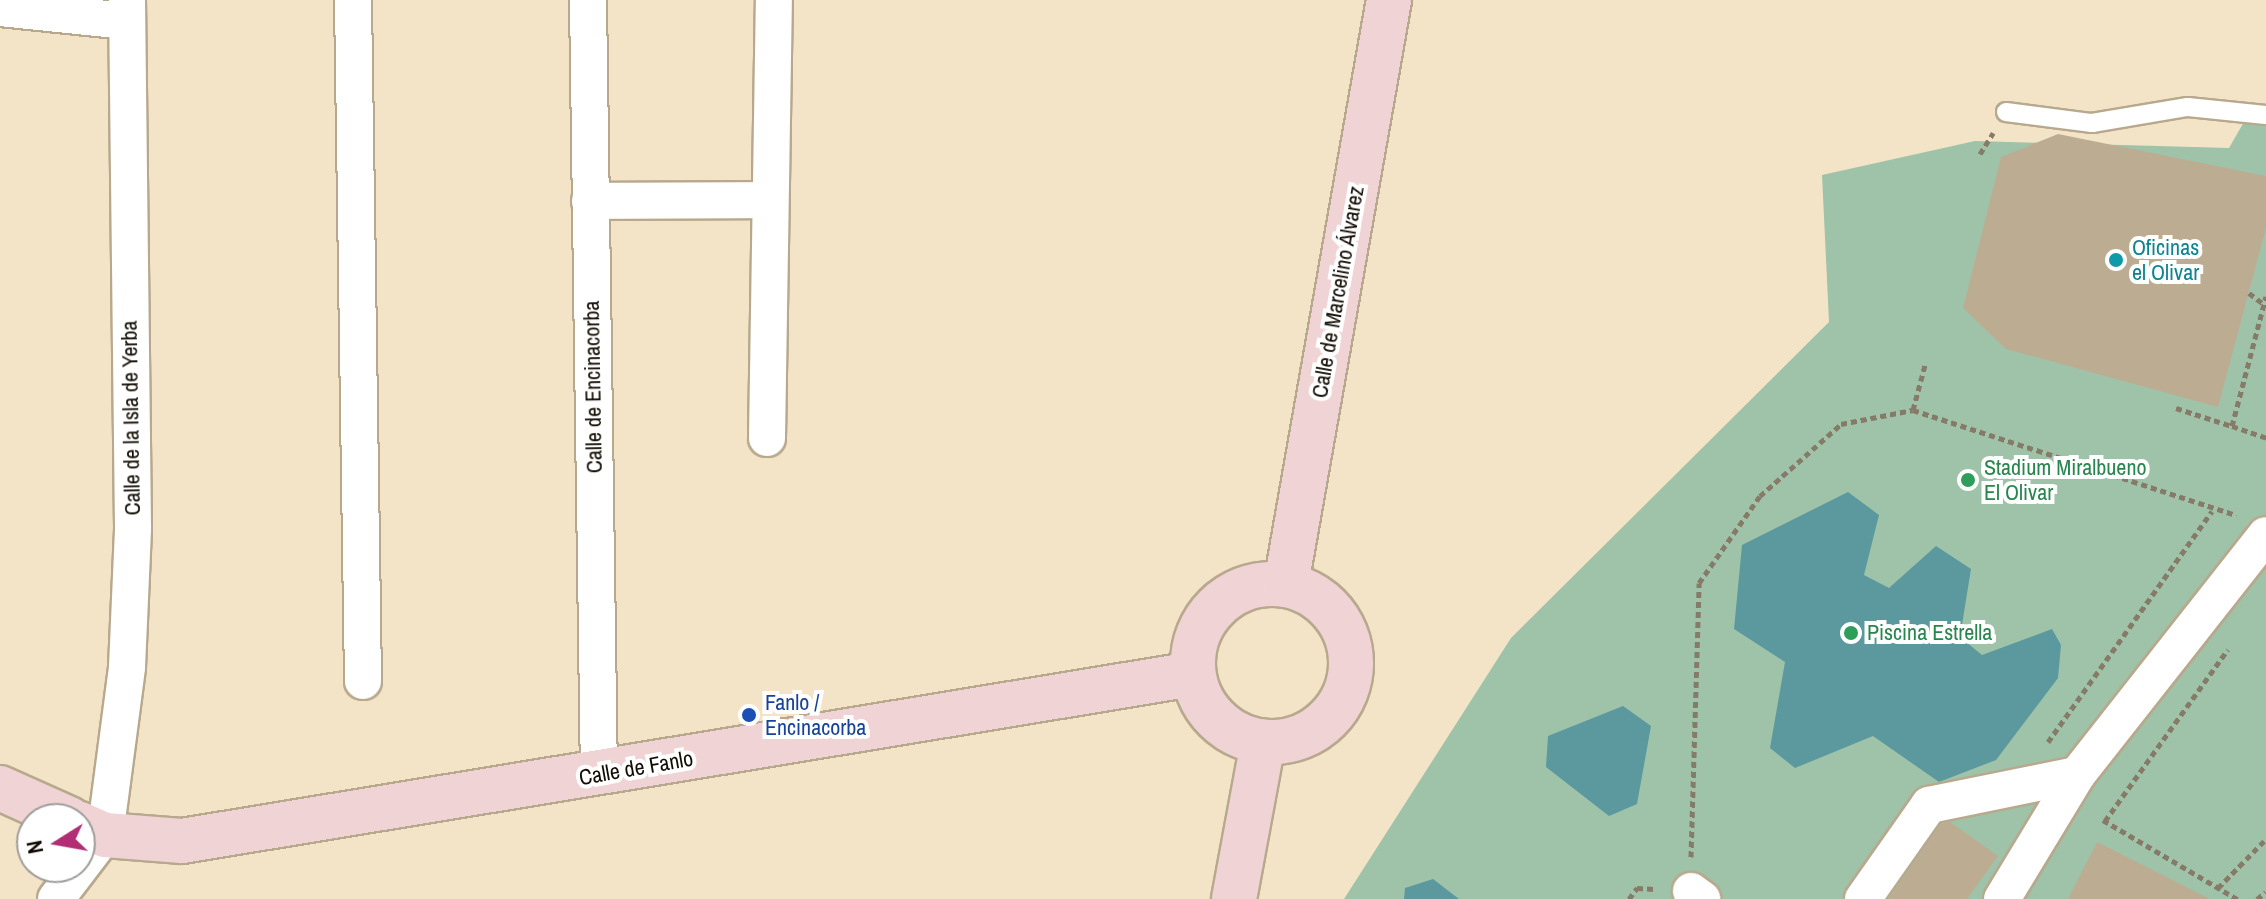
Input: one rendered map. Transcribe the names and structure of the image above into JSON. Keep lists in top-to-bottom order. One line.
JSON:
{"streets":{"street":["Calle de Marcelino Álvarez","Calle de Encinacorba","Calle de la Isla de Yerba","Calle de Fanlo"]},"crossings":[["Calle de Marcelino Álvarez","Calle de Fanlo"],["Calle de Encinacorba","Calle de Fanlo"]],"places":["Oficinas el Olivar","Stadium Miralbueno El Olivar","Piscina Estrella","Fanlo / Encinacorba"],"north":"left"}
